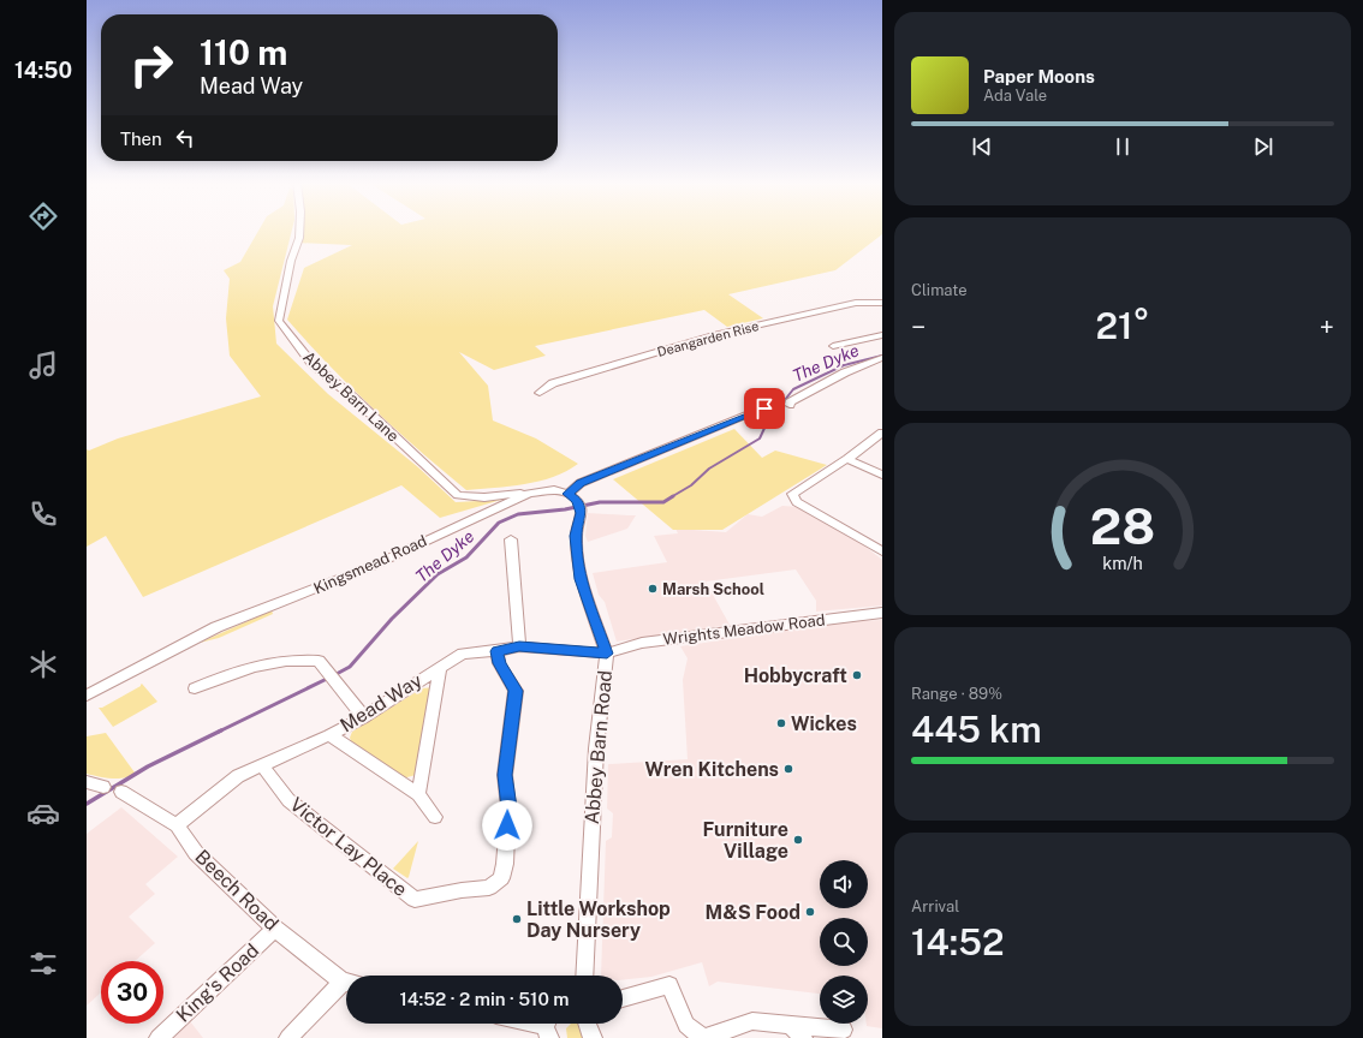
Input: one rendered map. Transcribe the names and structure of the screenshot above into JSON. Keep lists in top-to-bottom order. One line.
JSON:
{"streets":{"street":["Deangarden Rise","Abbey Barn Lane","Kingsmead Road","Wrights Meadow Road","Mead Way","Abbey Barn Road","Victor Lay Place","Beech Road","King's Road"]},"crossings":[["Abbey Barn Lane","Kingsmead Road"],["Kingsmead Road","Abbey Barn Road"],["Wrights Meadow Road","Mead Way"],["Wrights Meadow Road","Abbey Barn Road"],["Mead Way","Abbey Barn Road"],["Mead Way","Victor Lay Place"],["Mead Way","Beech Road"],["Beech Road","King's Road"]],"water":["The Dyke"],"places":["Marsh School","Hobbycraft","Wickes","Wren Kitchens","Furniture Village","M&S Food","Little Workshop Day Nursery"],"page":{"tabs":"14:50","turn":["110 m","Mead Way"],"song":["Paper Moons","Ada Vale"],"then":"Then","tile":["Climate",["Range · 89%","445 km"],["Arrival","14:52"]],"heat":["−","21°","+"],"limit":"30","trip":"14:52 · 2 min · 510 m","gauge":["28","km/h"]}}
